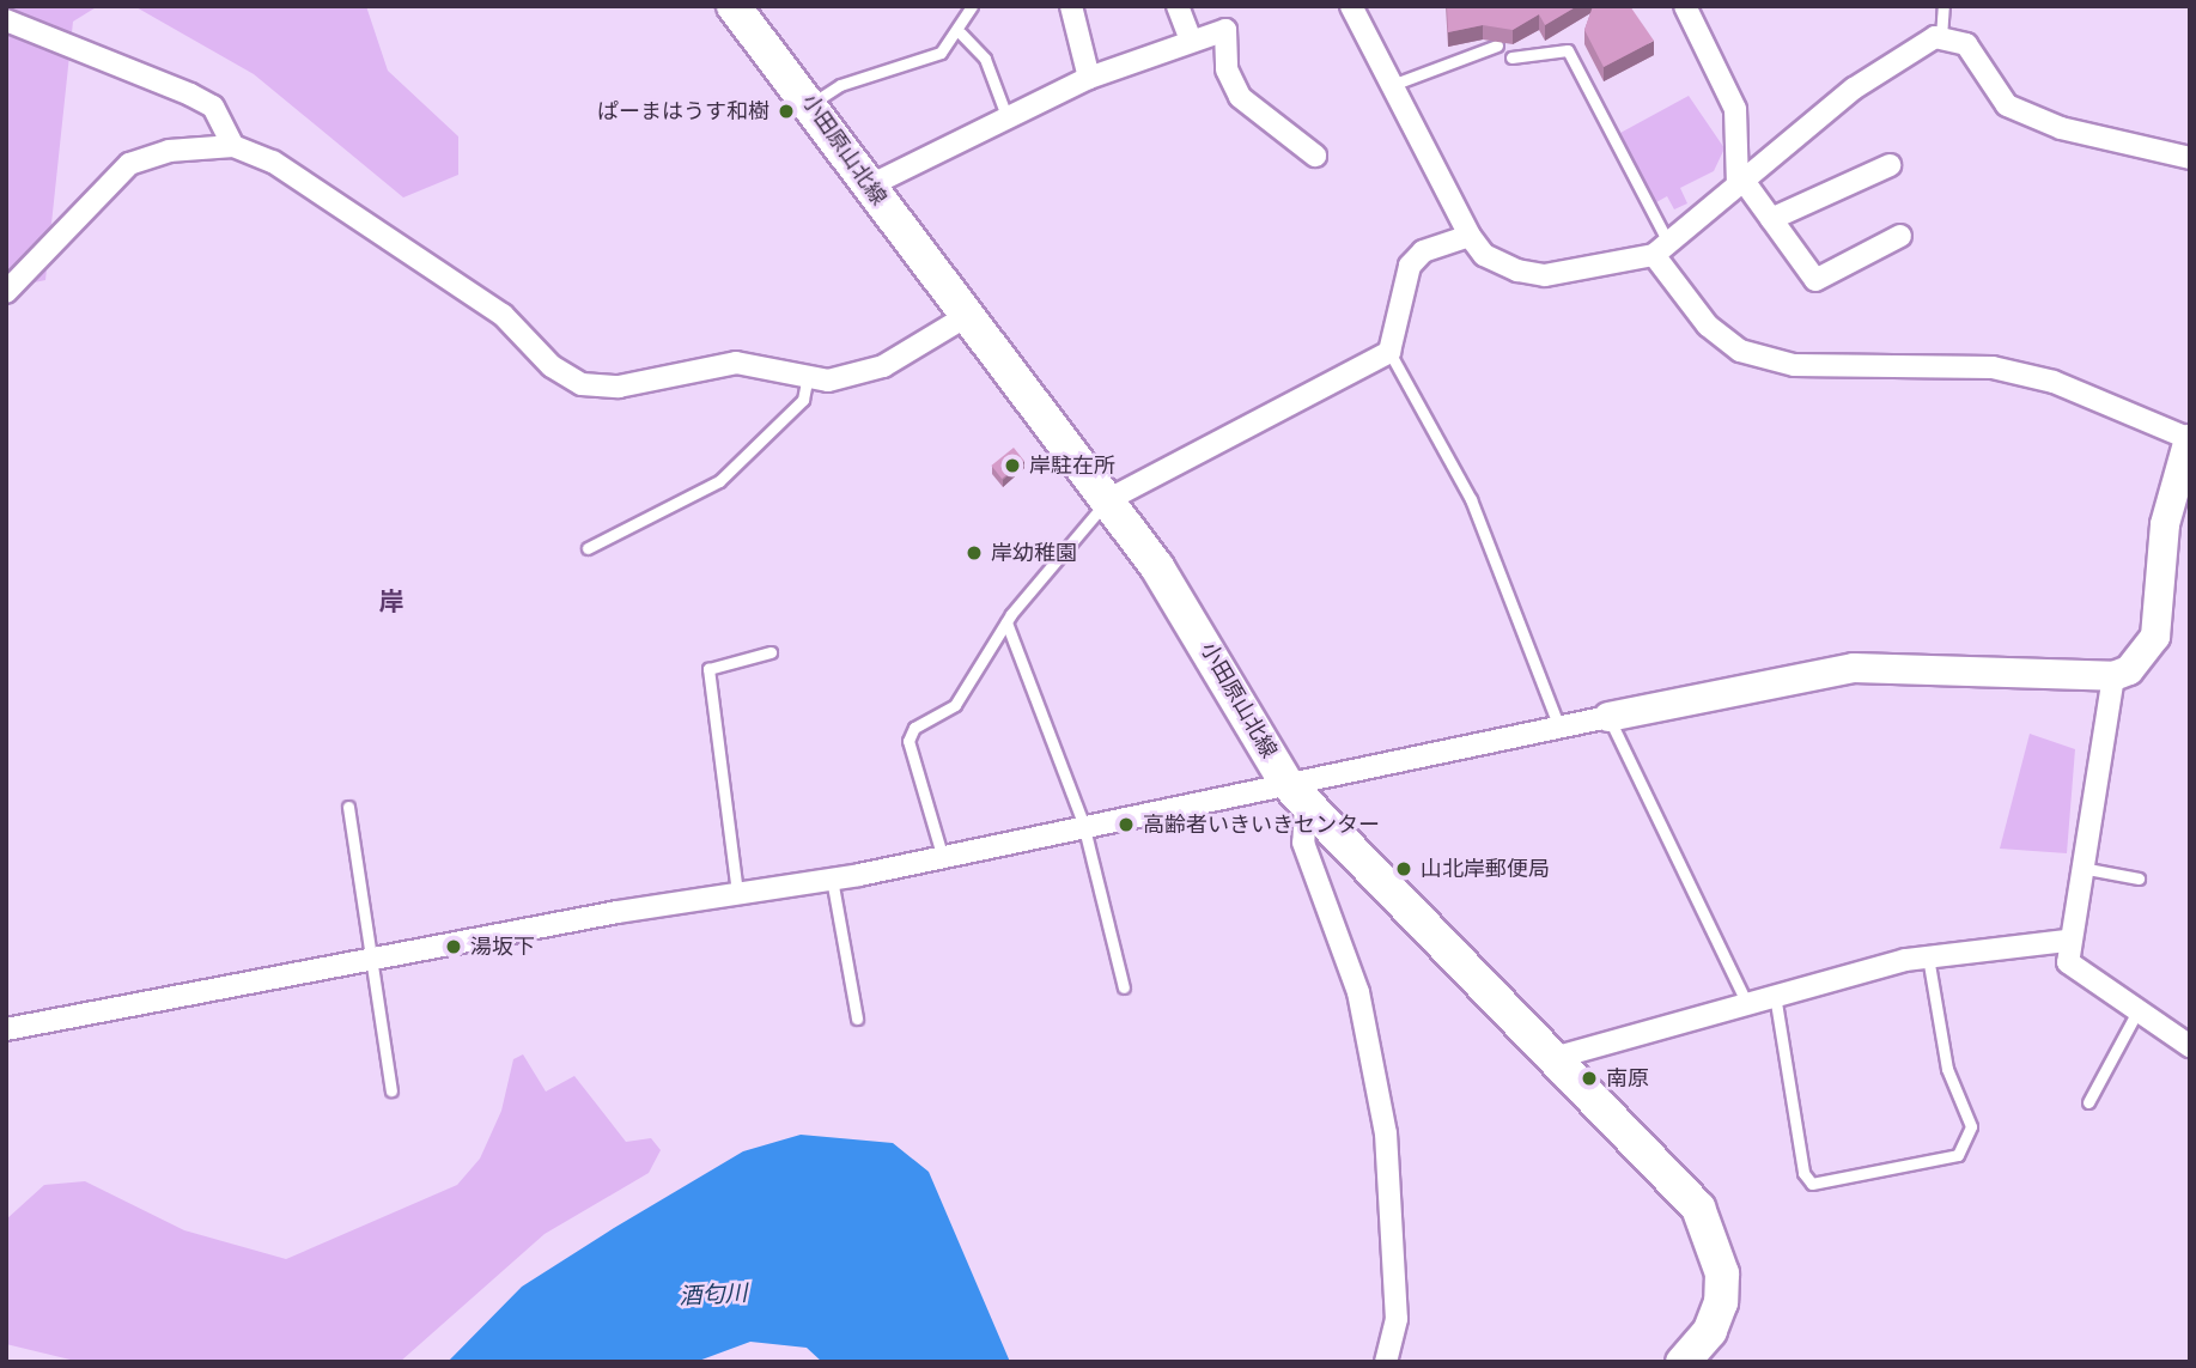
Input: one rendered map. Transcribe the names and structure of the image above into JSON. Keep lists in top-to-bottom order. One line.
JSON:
{"streets":{"main road":["小田原山北線"]},"districts":["岸"],"water":["酒匂川"],"places":["ぱーまはうす和樹","岸駐在所","岸幼稚園","高齢者いきいきセンター","山北岸郵便局","湯坂下","南原"]}
